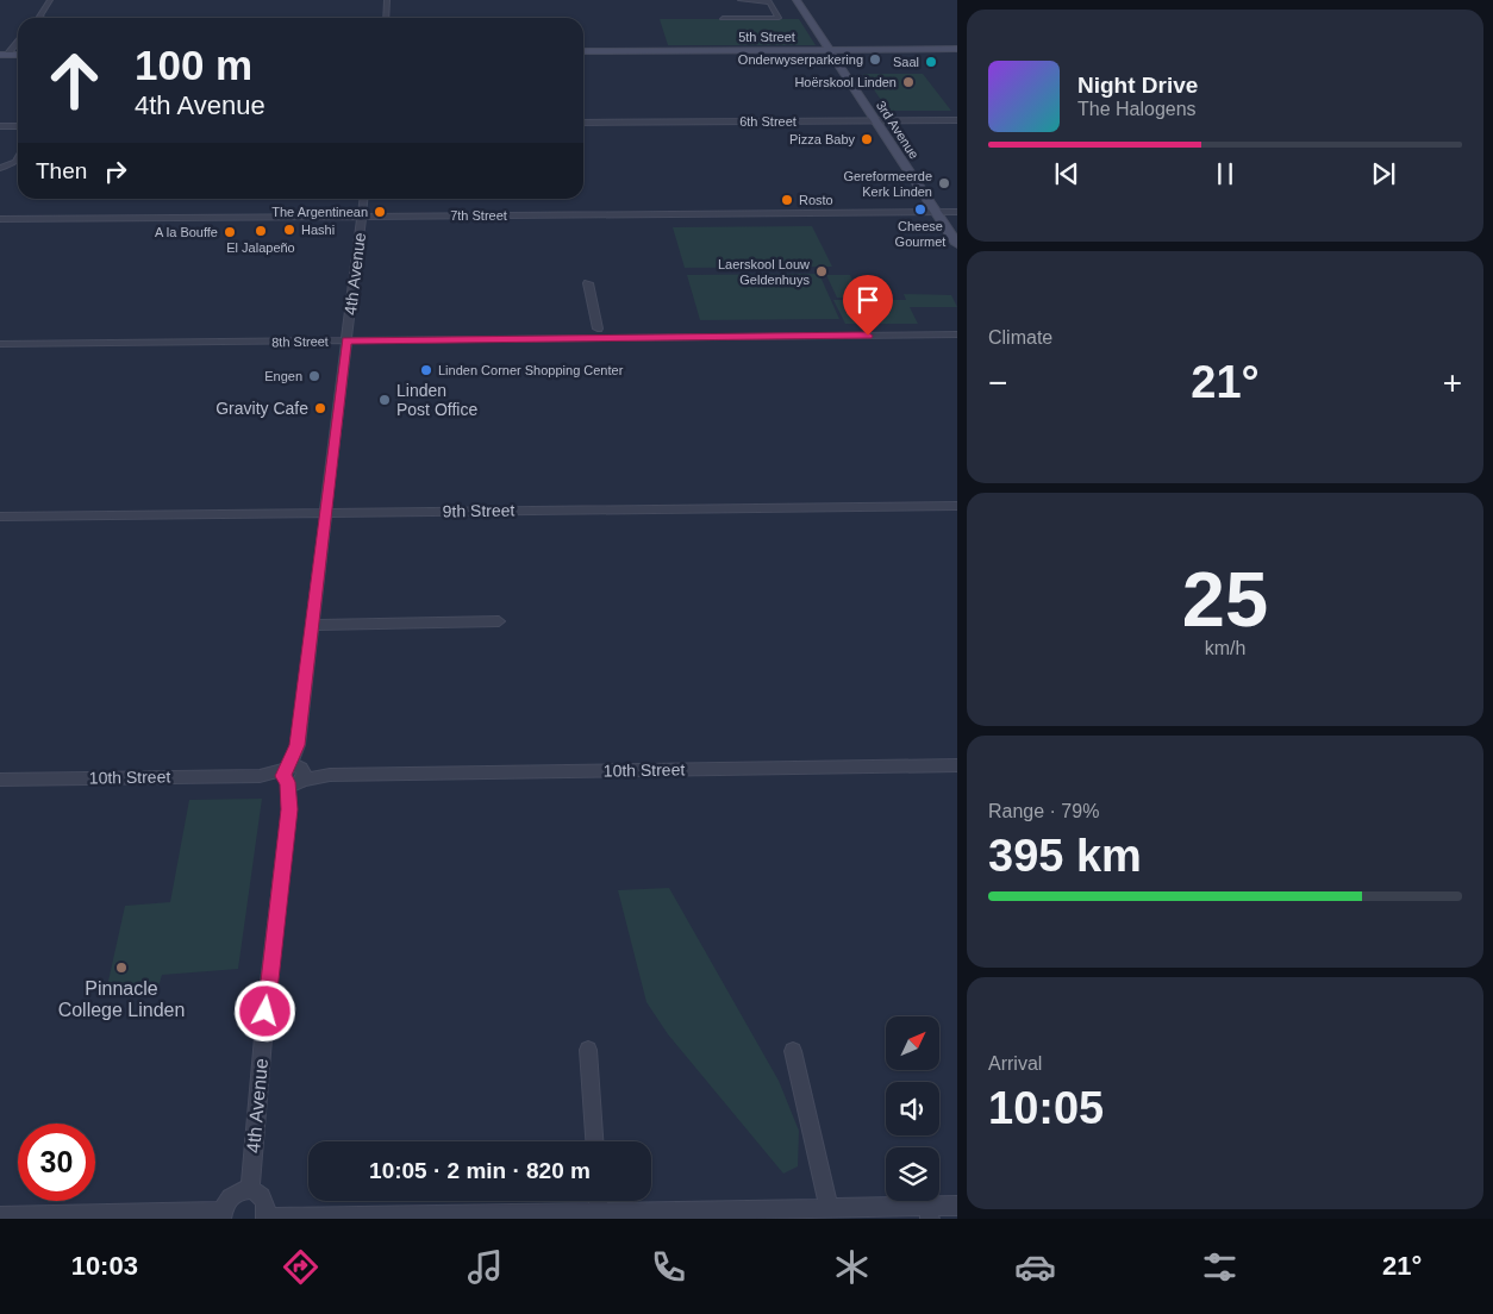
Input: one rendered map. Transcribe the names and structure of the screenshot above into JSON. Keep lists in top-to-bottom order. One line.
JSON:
{"streets":{"main road":["5th Street","3rd Avenue"],"street":["6th Street","7th Street","4th Avenue","8th Street","9th Street","10th Street"]},"crossings":[["5th Street","3rd Avenue"],["6th Street","3rd Avenue"],["3rd Avenue","7th Street"],["7th Street","4th Avenue"],["4th Avenue","8th Street"],["4th Avenue","9th Street"],["4th Avenue","10th Street"]],"places":["Onderwyserparkering","Saal","Hoërskool Linden","Pizza Baby","Gereformeerde Kerk Linden","Rosto","Cheese Gourmet","The Argentinean","Hashi","El Jalapeño","A la Bouffe","Laerskool Louw Geldenhuys","Linden Corner Shopping Center","Engen","Linden Post Office","Gravity Cafe","Pinnacle College Linden"],"north":"top right","page":{"turn":["100 m","4th Avenue"],"song":["Night Drive","The Halogens"],"then":"Then","tile":["Climate",["25","km/h"],["Range · 79%","395 km"],["Arrival","10:05"]],"heat":["−","21°","+"],"limit":"30","trip":"10:05 · 2 min · 820 m","tabs":["10:03","21°"]}}
